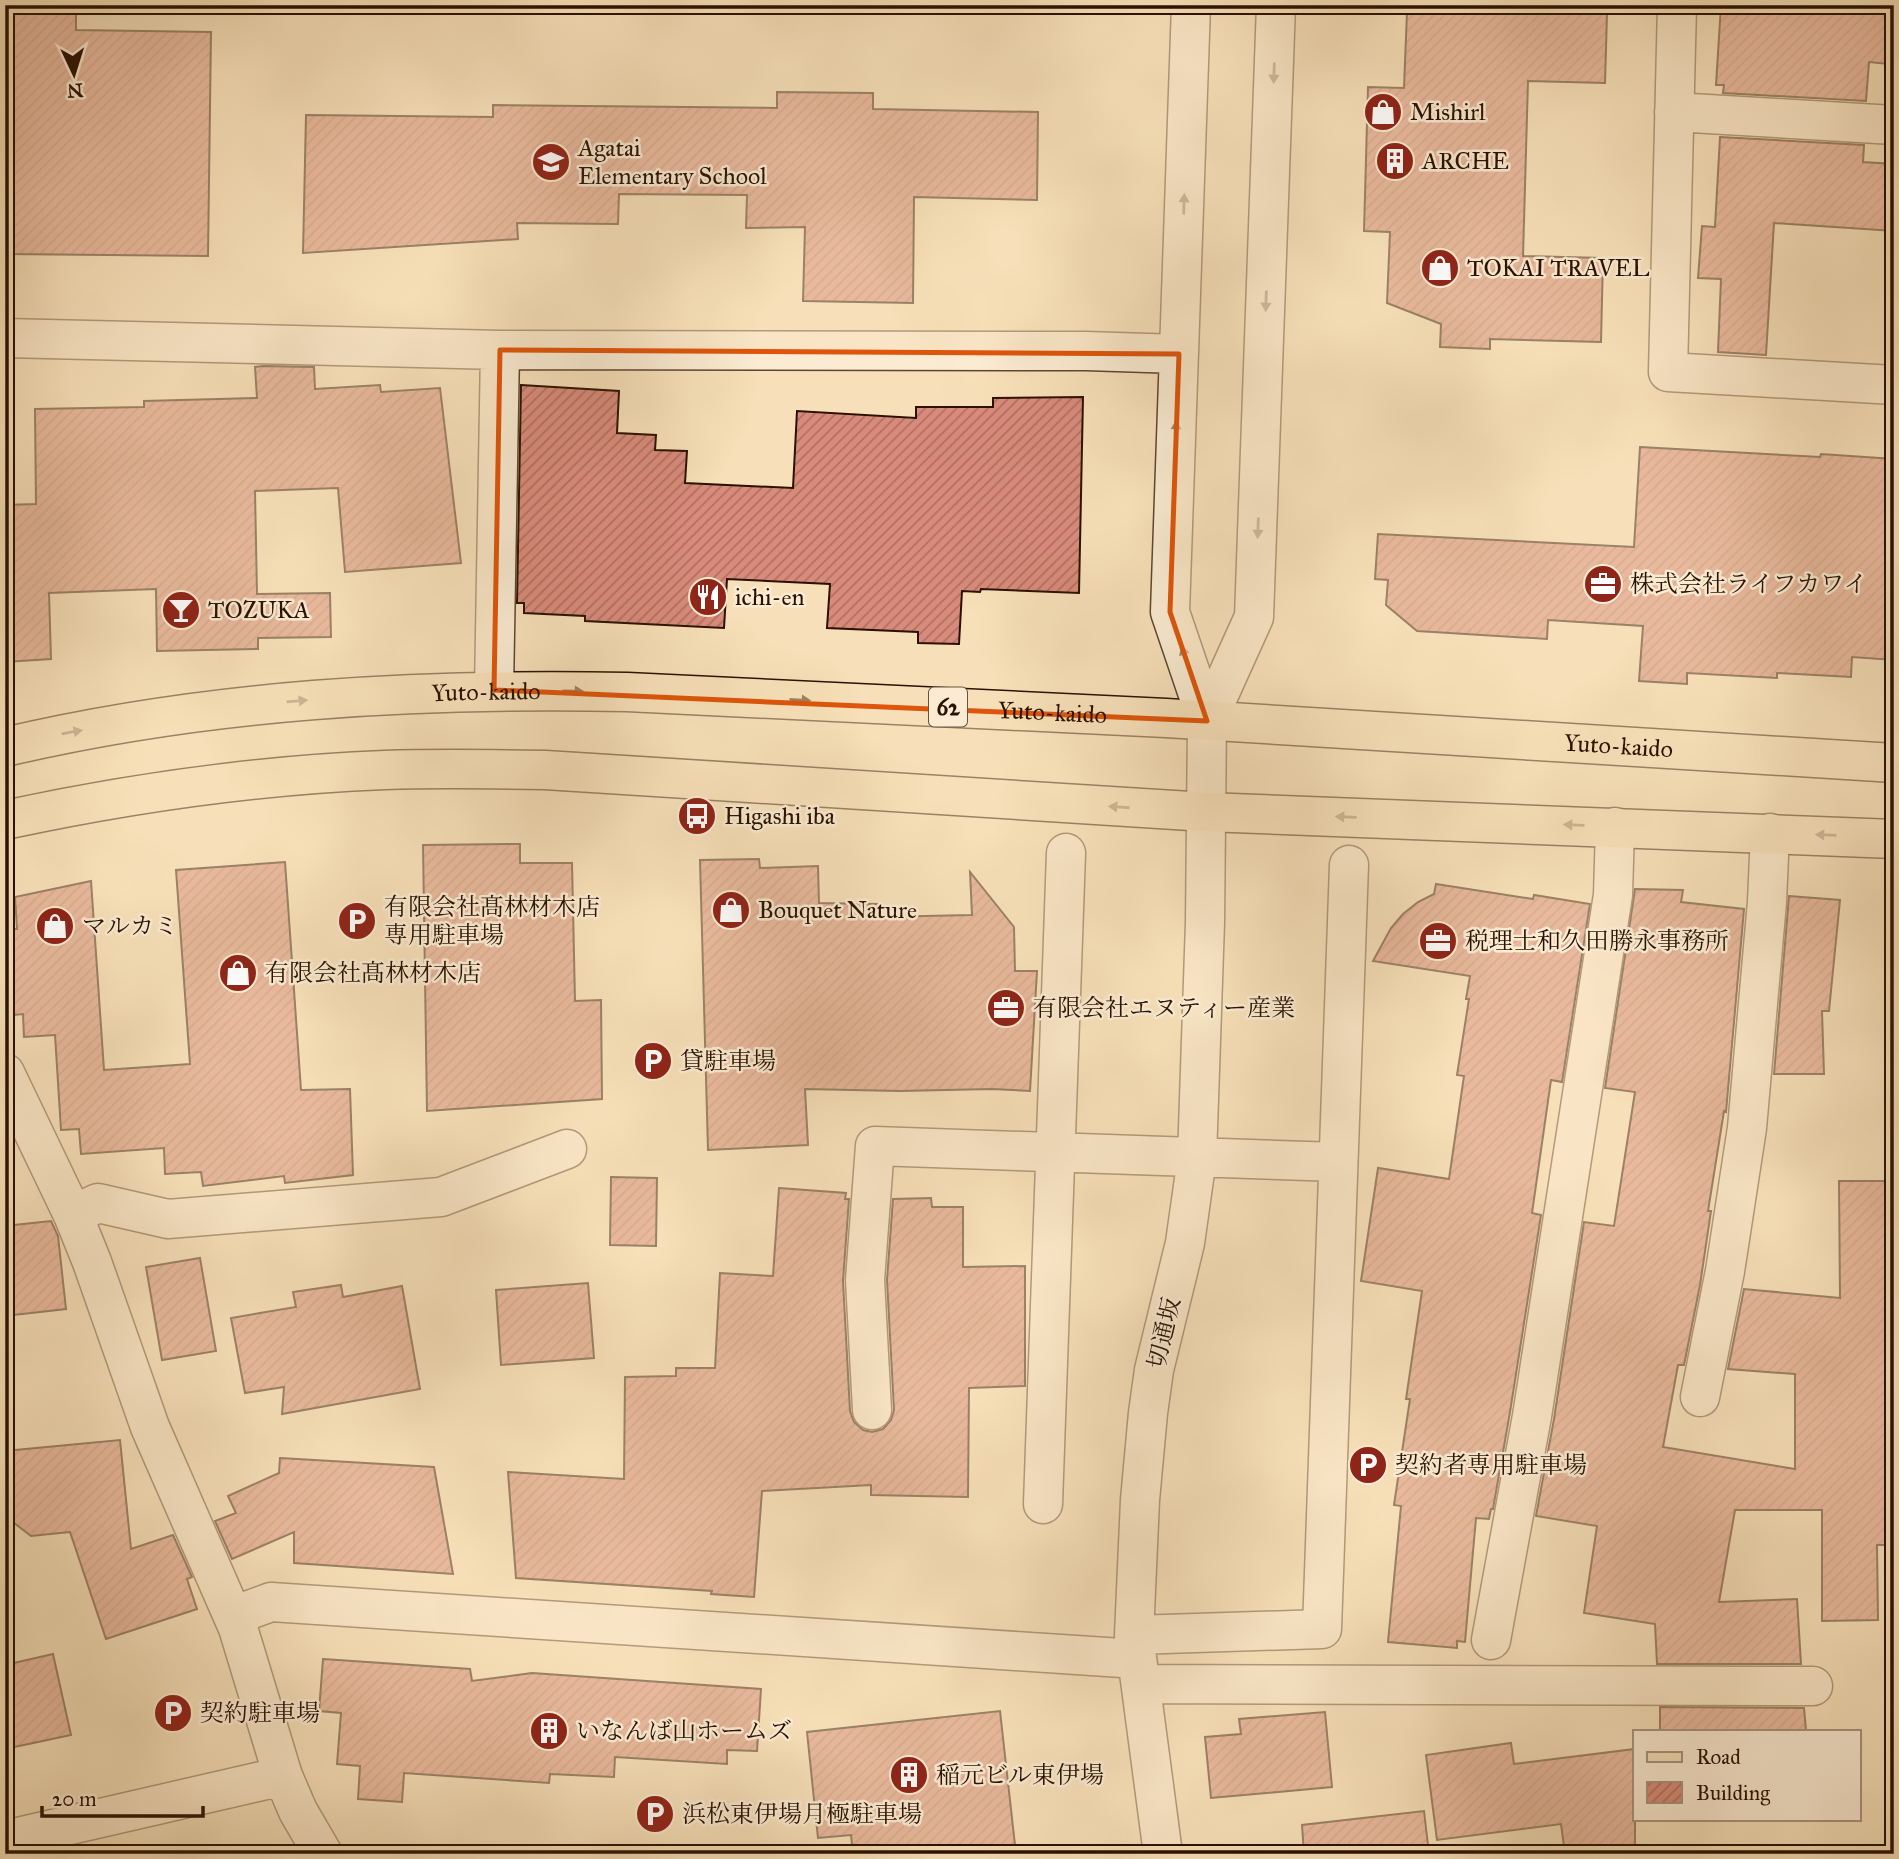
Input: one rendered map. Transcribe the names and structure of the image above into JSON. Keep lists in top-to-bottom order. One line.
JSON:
{"streets":{"main road":["Yuto-kaido","62"],"street":["切通坂"]},"crossings":[["Yuto-kaido","切通坂"]],"places":{"shop":["Mishirl","TOKAI TRAVEL","Bouquet Nature","マルカミ","有限会社髙林材木店"],"building":["ARCHE","いなんば山ホームズ","稲元ビル東伊場"],"school or university":["Agatai Elementary School"],"office":["株式会社ライフカワイ","税理士和久田勝永事務所","有限会社エヌティー産業"],"restaurant":["ichi-en"],"bar":["TOZUKA"],"bus stop":["Higashi iba"],"parking":["有限会社髙林材木店 専用駐車場","貸駐車場","契約者専用駐車場","契約駐車場","浜松東伊場月極駐車場"]},"legend":["Road","Building"],"scale_bar":"20 m","north":"bottom"}
